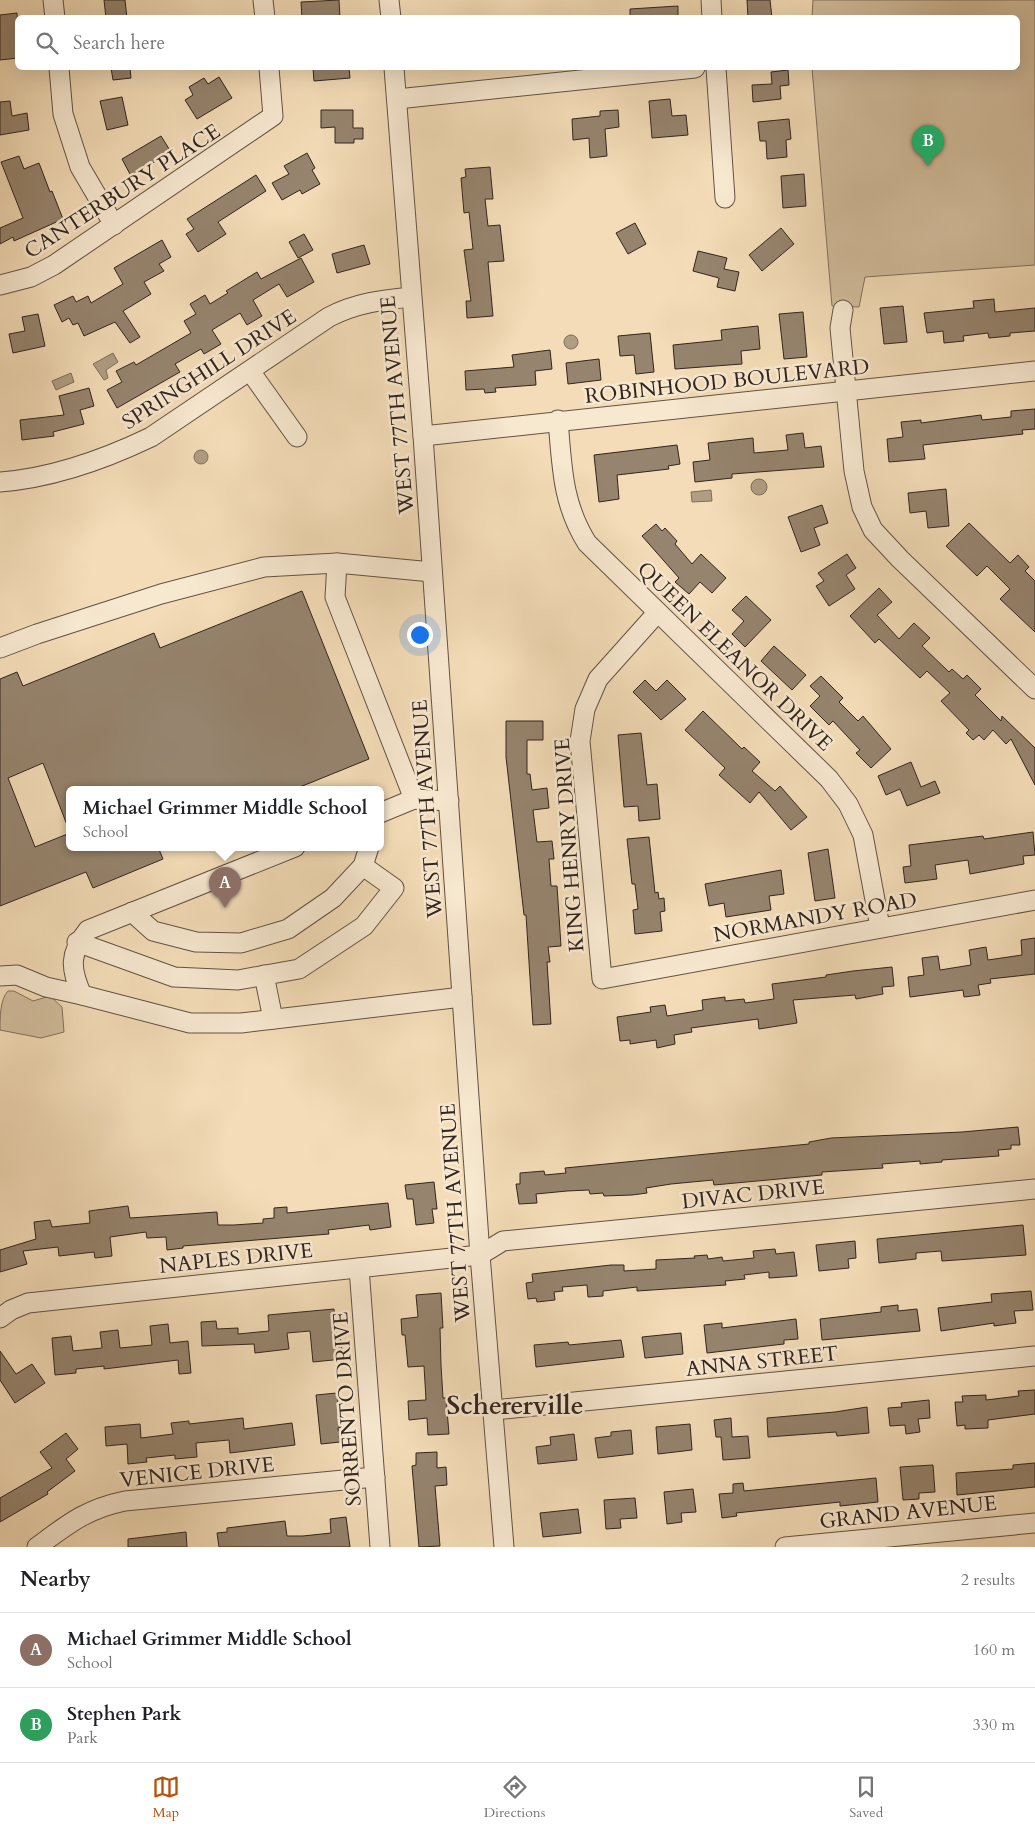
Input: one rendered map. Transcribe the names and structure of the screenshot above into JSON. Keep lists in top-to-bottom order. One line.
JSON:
{"streets":{"street":["CANTERBURY PLACE","SPRINGHILL DRIVE","ROBINHOOD BOULEVARD","WEST 77TH AVENUE","QUEEN ELEANOR DRIVE","KING HENRY DRIVE","NORMANDY ROAD","DIVAC DRIVE","NAPLES DRIVE","ANNA STREET","SORRENTO DRIVE","VENICE DRIVE","GRAND AVENUE"]},"crossings":[["SPRINGHILL DRIVE","WEST 77TH AVENUE"],["ROBINHOOD BOULEVARD","WEST 77TH AVENUE"],["ROBINHOOD BOULEVARD","QUEEN ELEANOR DRIVE"],["WEST 77TH AVENUE","DIVAC DRIVE"],["WEST 77TH AVENUE","NAPLES DRIVE"],["WEST 77TH AVENUE","ANNA STREET"],["QUEEN ELEANOR DRIVE","KING HENRY DRIVE"],["QUEEN ELEANOR DRIVE","NORMANDY ROAD"],["KING HENRY DRIVE","NORMANDY ROAD"],["DIVAC DRIVE","NAPLES DRIVE"],["NAPLES DRIVE","SORRENTO DRIVE"],["SORRENTO DRIVE","VENICE DRIVE"]],"districts":["Schererville"],"page":{"search":"Search here","pins":["B","A"],"popup":["Michael Grimmer Middle School","School"],"heading":["Nearby","2 results"],"list":[{"mark":"A","name":"Michael Grimmer Middle School","note":"School","value":"160 m"},{"mark":"B","name":"Stephen Park","note":"Park","value":"330 m"}],"nav":["Map","Directions","Saved"]}}
